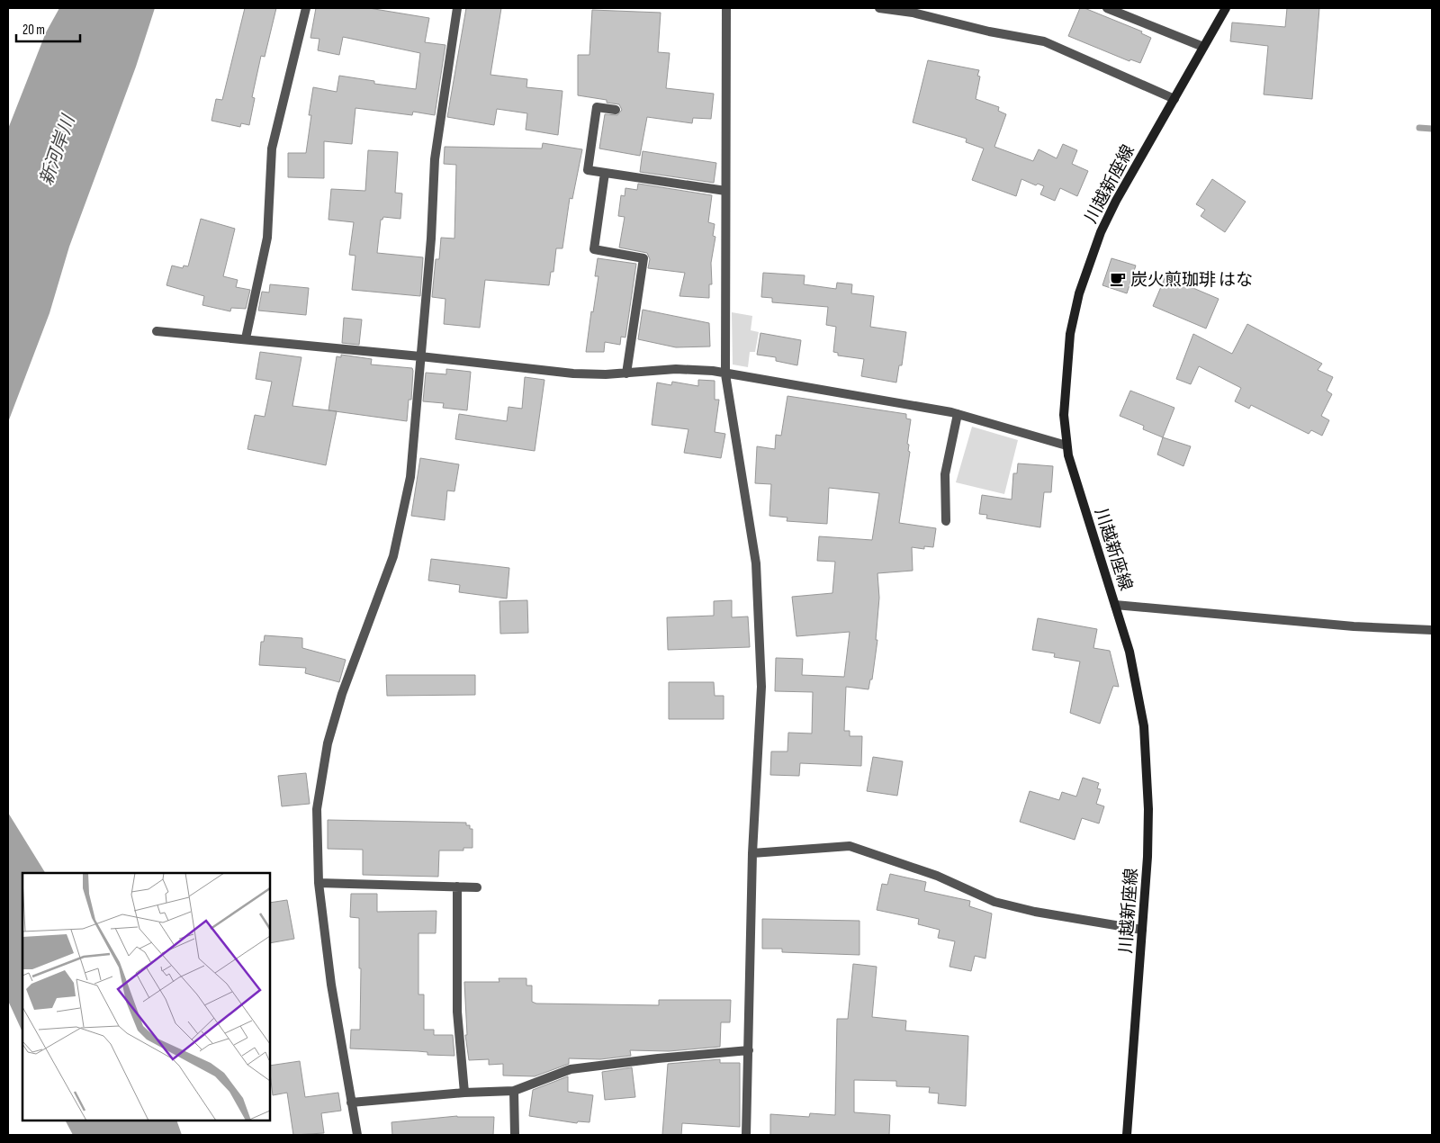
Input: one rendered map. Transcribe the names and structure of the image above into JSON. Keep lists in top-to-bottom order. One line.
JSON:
{"streets":{"main road":["川越新座線"]},"water":["新河岸川"],"places":{"cafe":["炭火煎珈琲 はな"]},"scale_bar":"20 m"}
